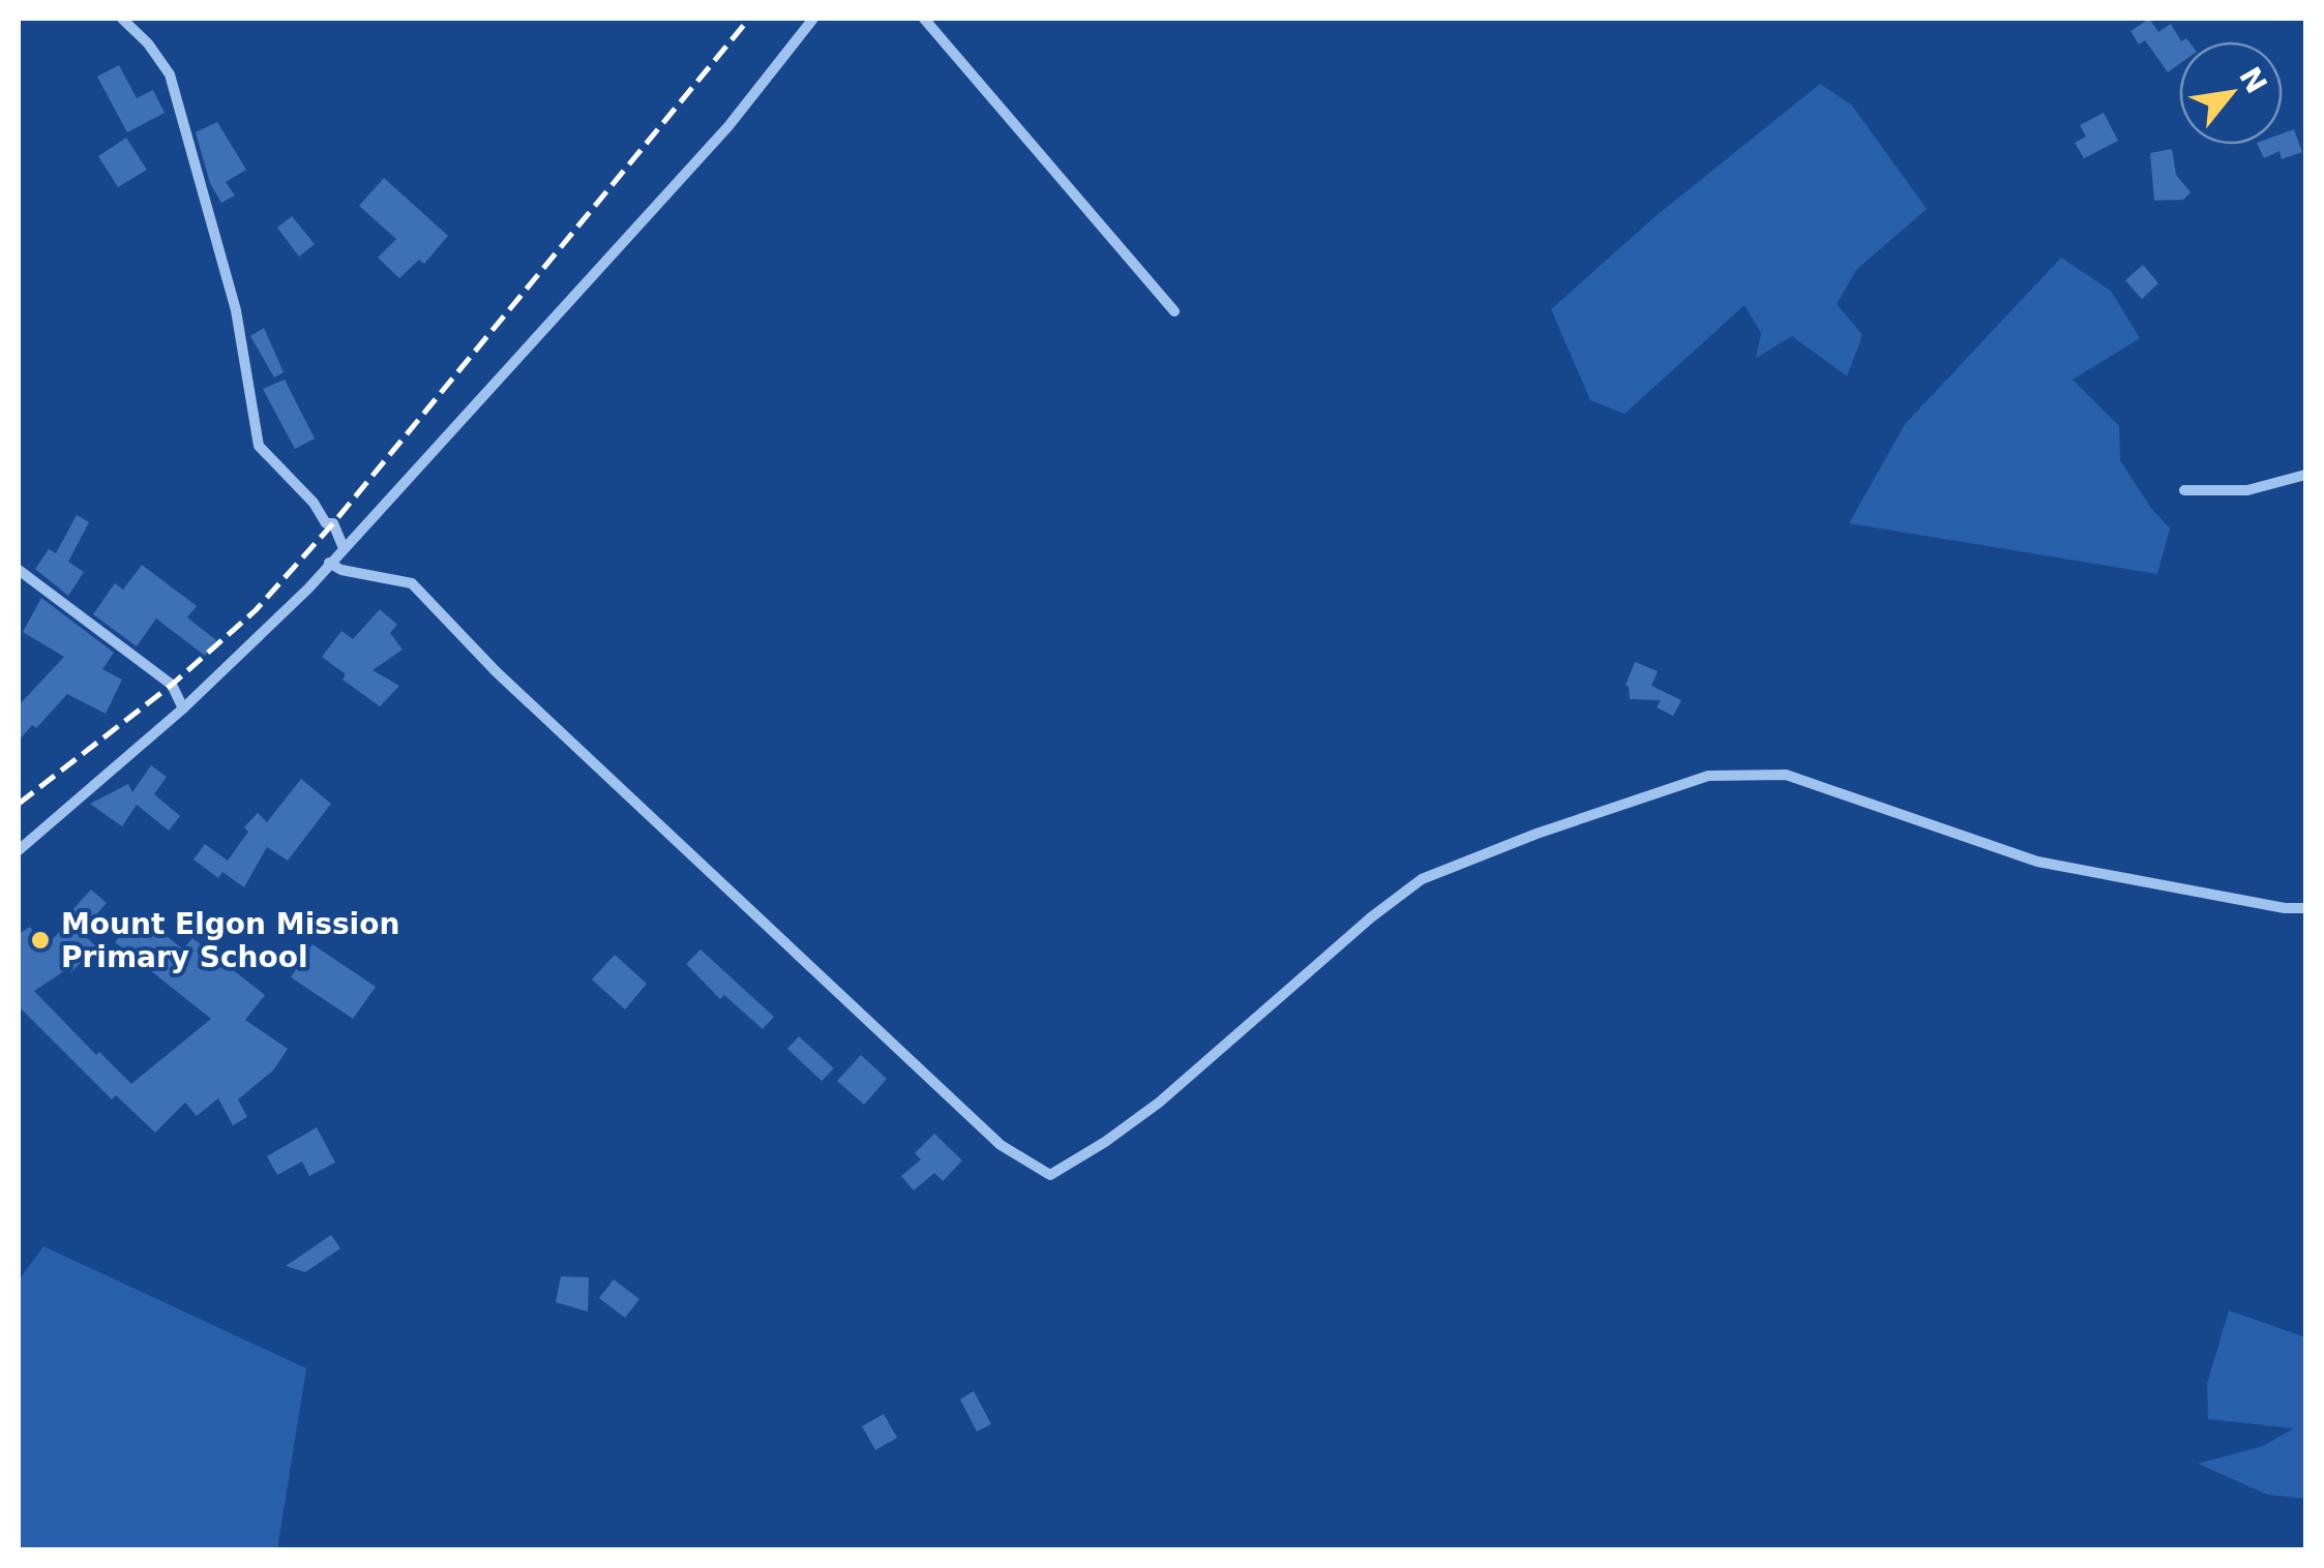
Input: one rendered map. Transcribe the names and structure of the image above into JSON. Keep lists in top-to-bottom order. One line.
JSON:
{"places":["Mount Elgon Mission Primary School"],"north":"top right"}
